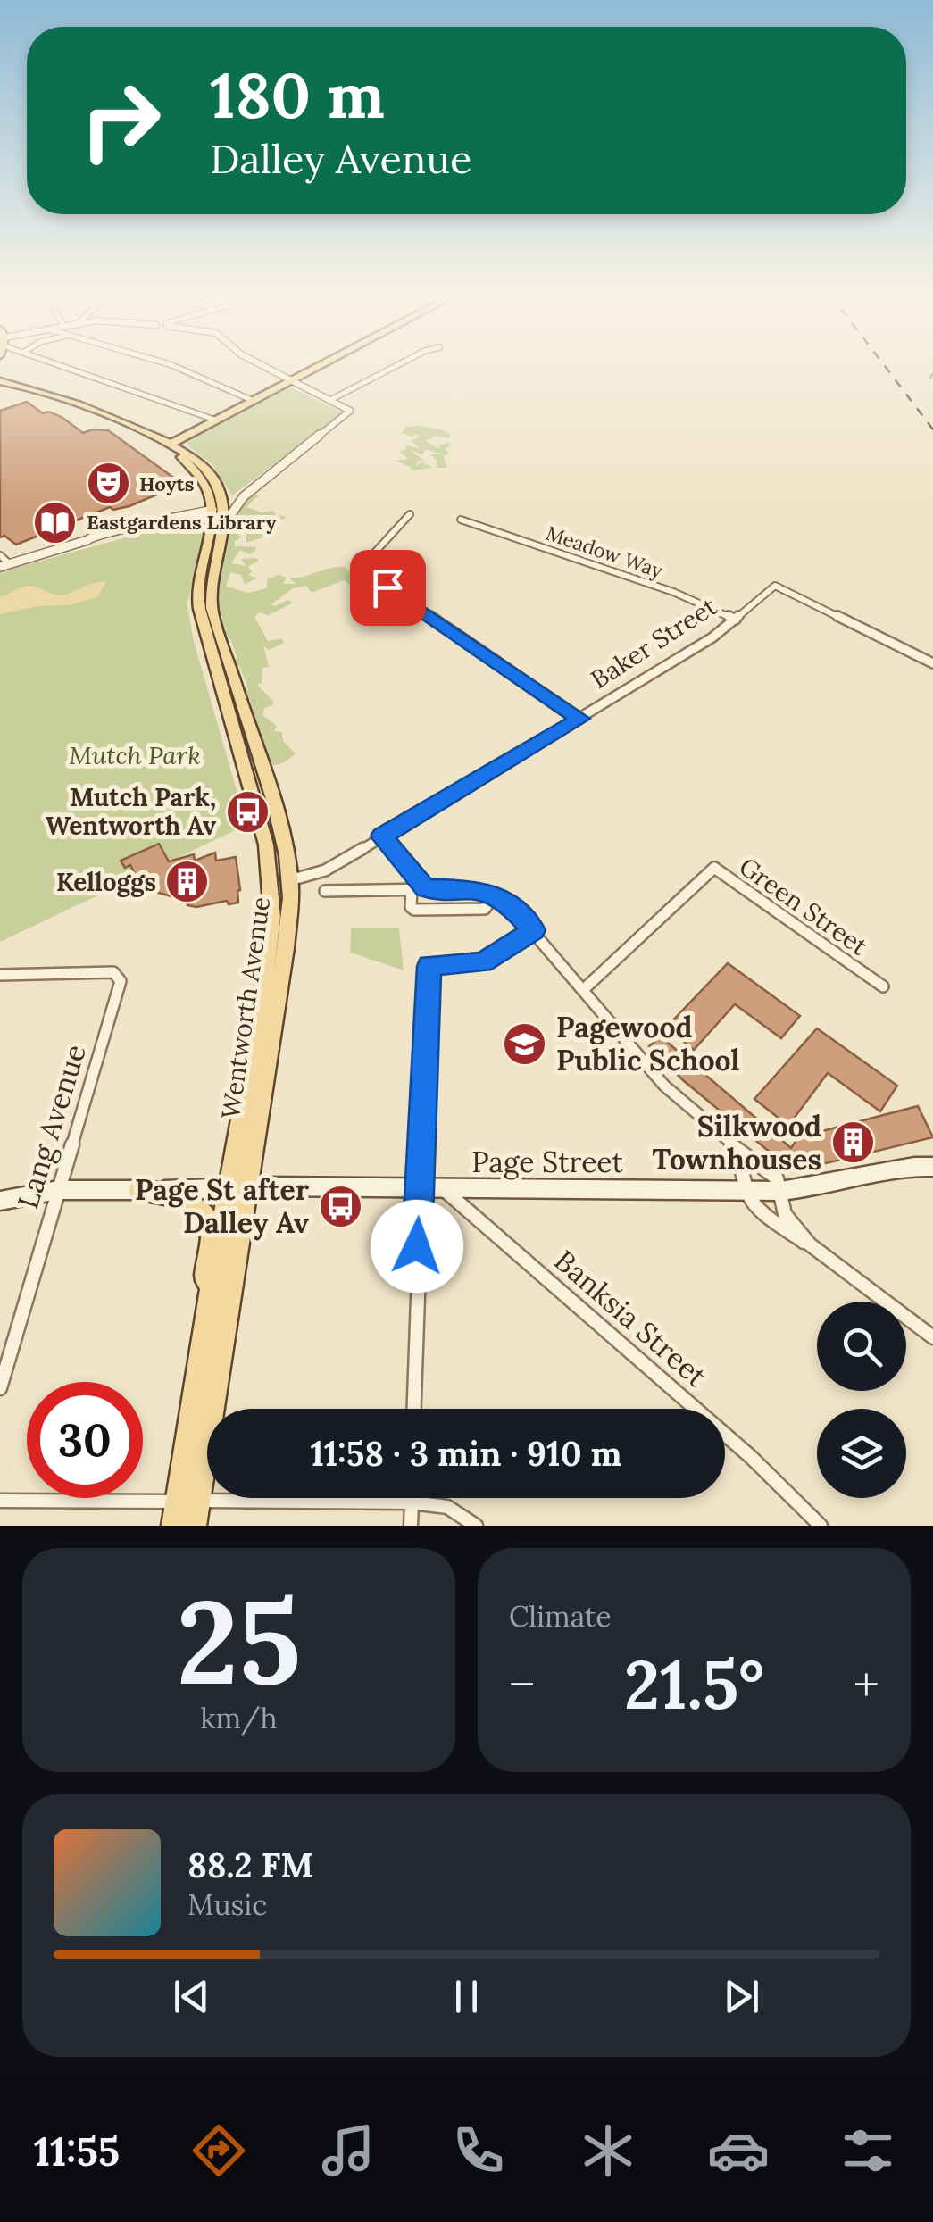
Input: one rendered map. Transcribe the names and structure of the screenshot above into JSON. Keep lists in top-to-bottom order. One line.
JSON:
{"streets":{"main road":["Baker Street","Wentworth Avenue","Page Street"],"street":["Meadow Way","Green Street","Lang Avenue","Banksia Street"]},"crossings":[["Meadow Way","Baker Street"],["Baker Street","Wentworth Avenue"],["Wentworth Avenue","Page Street"],["Lang Avenue","Page Street"],["Page Street","Banksia Street"]],"parks":["Mutch Park"],"places":{"theatre":["Hoyts"],"library":["Eastgardens Library"],"bus stop":["Mutch Park, Wentworth Av","Page St after Dalley Av"],"building":["Kelloggs","Silkwood Townhouses"],"school or university":["Pagewood Public School"]},"page":{"turn":["180 m","Dalley Avenue"],"limit":"30","trip":"11:58 · 3 min · 910 m","tile":[["25","km/h"],"Climate"],"heat":["−","21.5°","+"],"song":["88.2 FM","Music"],"tabs":"11:55"}}
